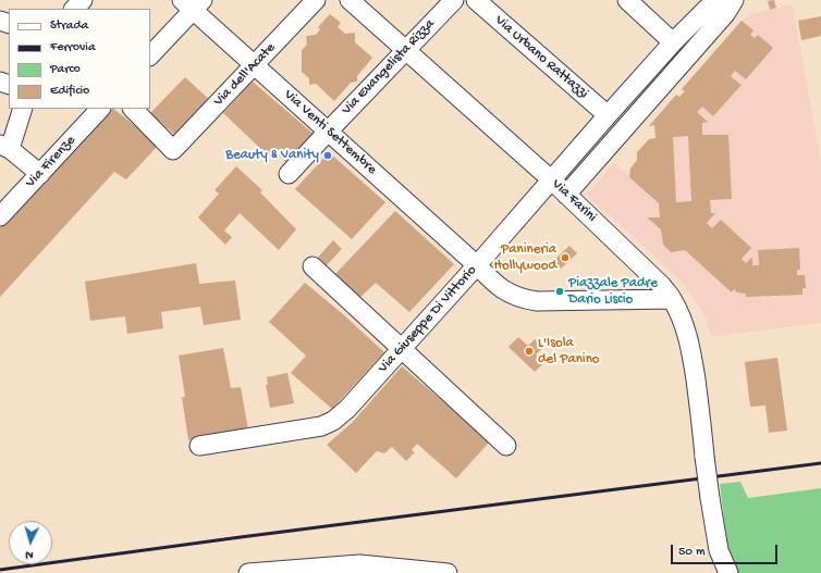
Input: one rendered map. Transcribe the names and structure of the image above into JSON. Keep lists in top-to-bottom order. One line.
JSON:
{"streets":{"street":["Via Urbano Rattazzi","Via Evangelista Rizza","Via dell'Acate","Via Venti Settembre","Via Firenze","Via Farini","Via Giuseppe Di Vittorio"]},"crossings":[["Via Urbano Rattazzi","Via Giuseppe Di Vittorio"],["Via Evangelista Rizza","Via Venti Settembre"],["Via Evangelista Rizza","Via Farini"],["Via dell'Acate","Via Venti Settembre"],["Via Venti Settembre","Via Farini"],["Via Venti Settembre","Via Giuseppe Di Vittorio"],["Via Farini","Via Giuseppe Di Vittorio"]],"places":["Beauty & Vanity","Panineria Hollywood","Piazzale Padre Dario Liscio","L'Isola del Panino"],"legend":["Strada","Ferrovia","Parco","Edificio"],"scale_bar":"50 m","north":"bottom"}
